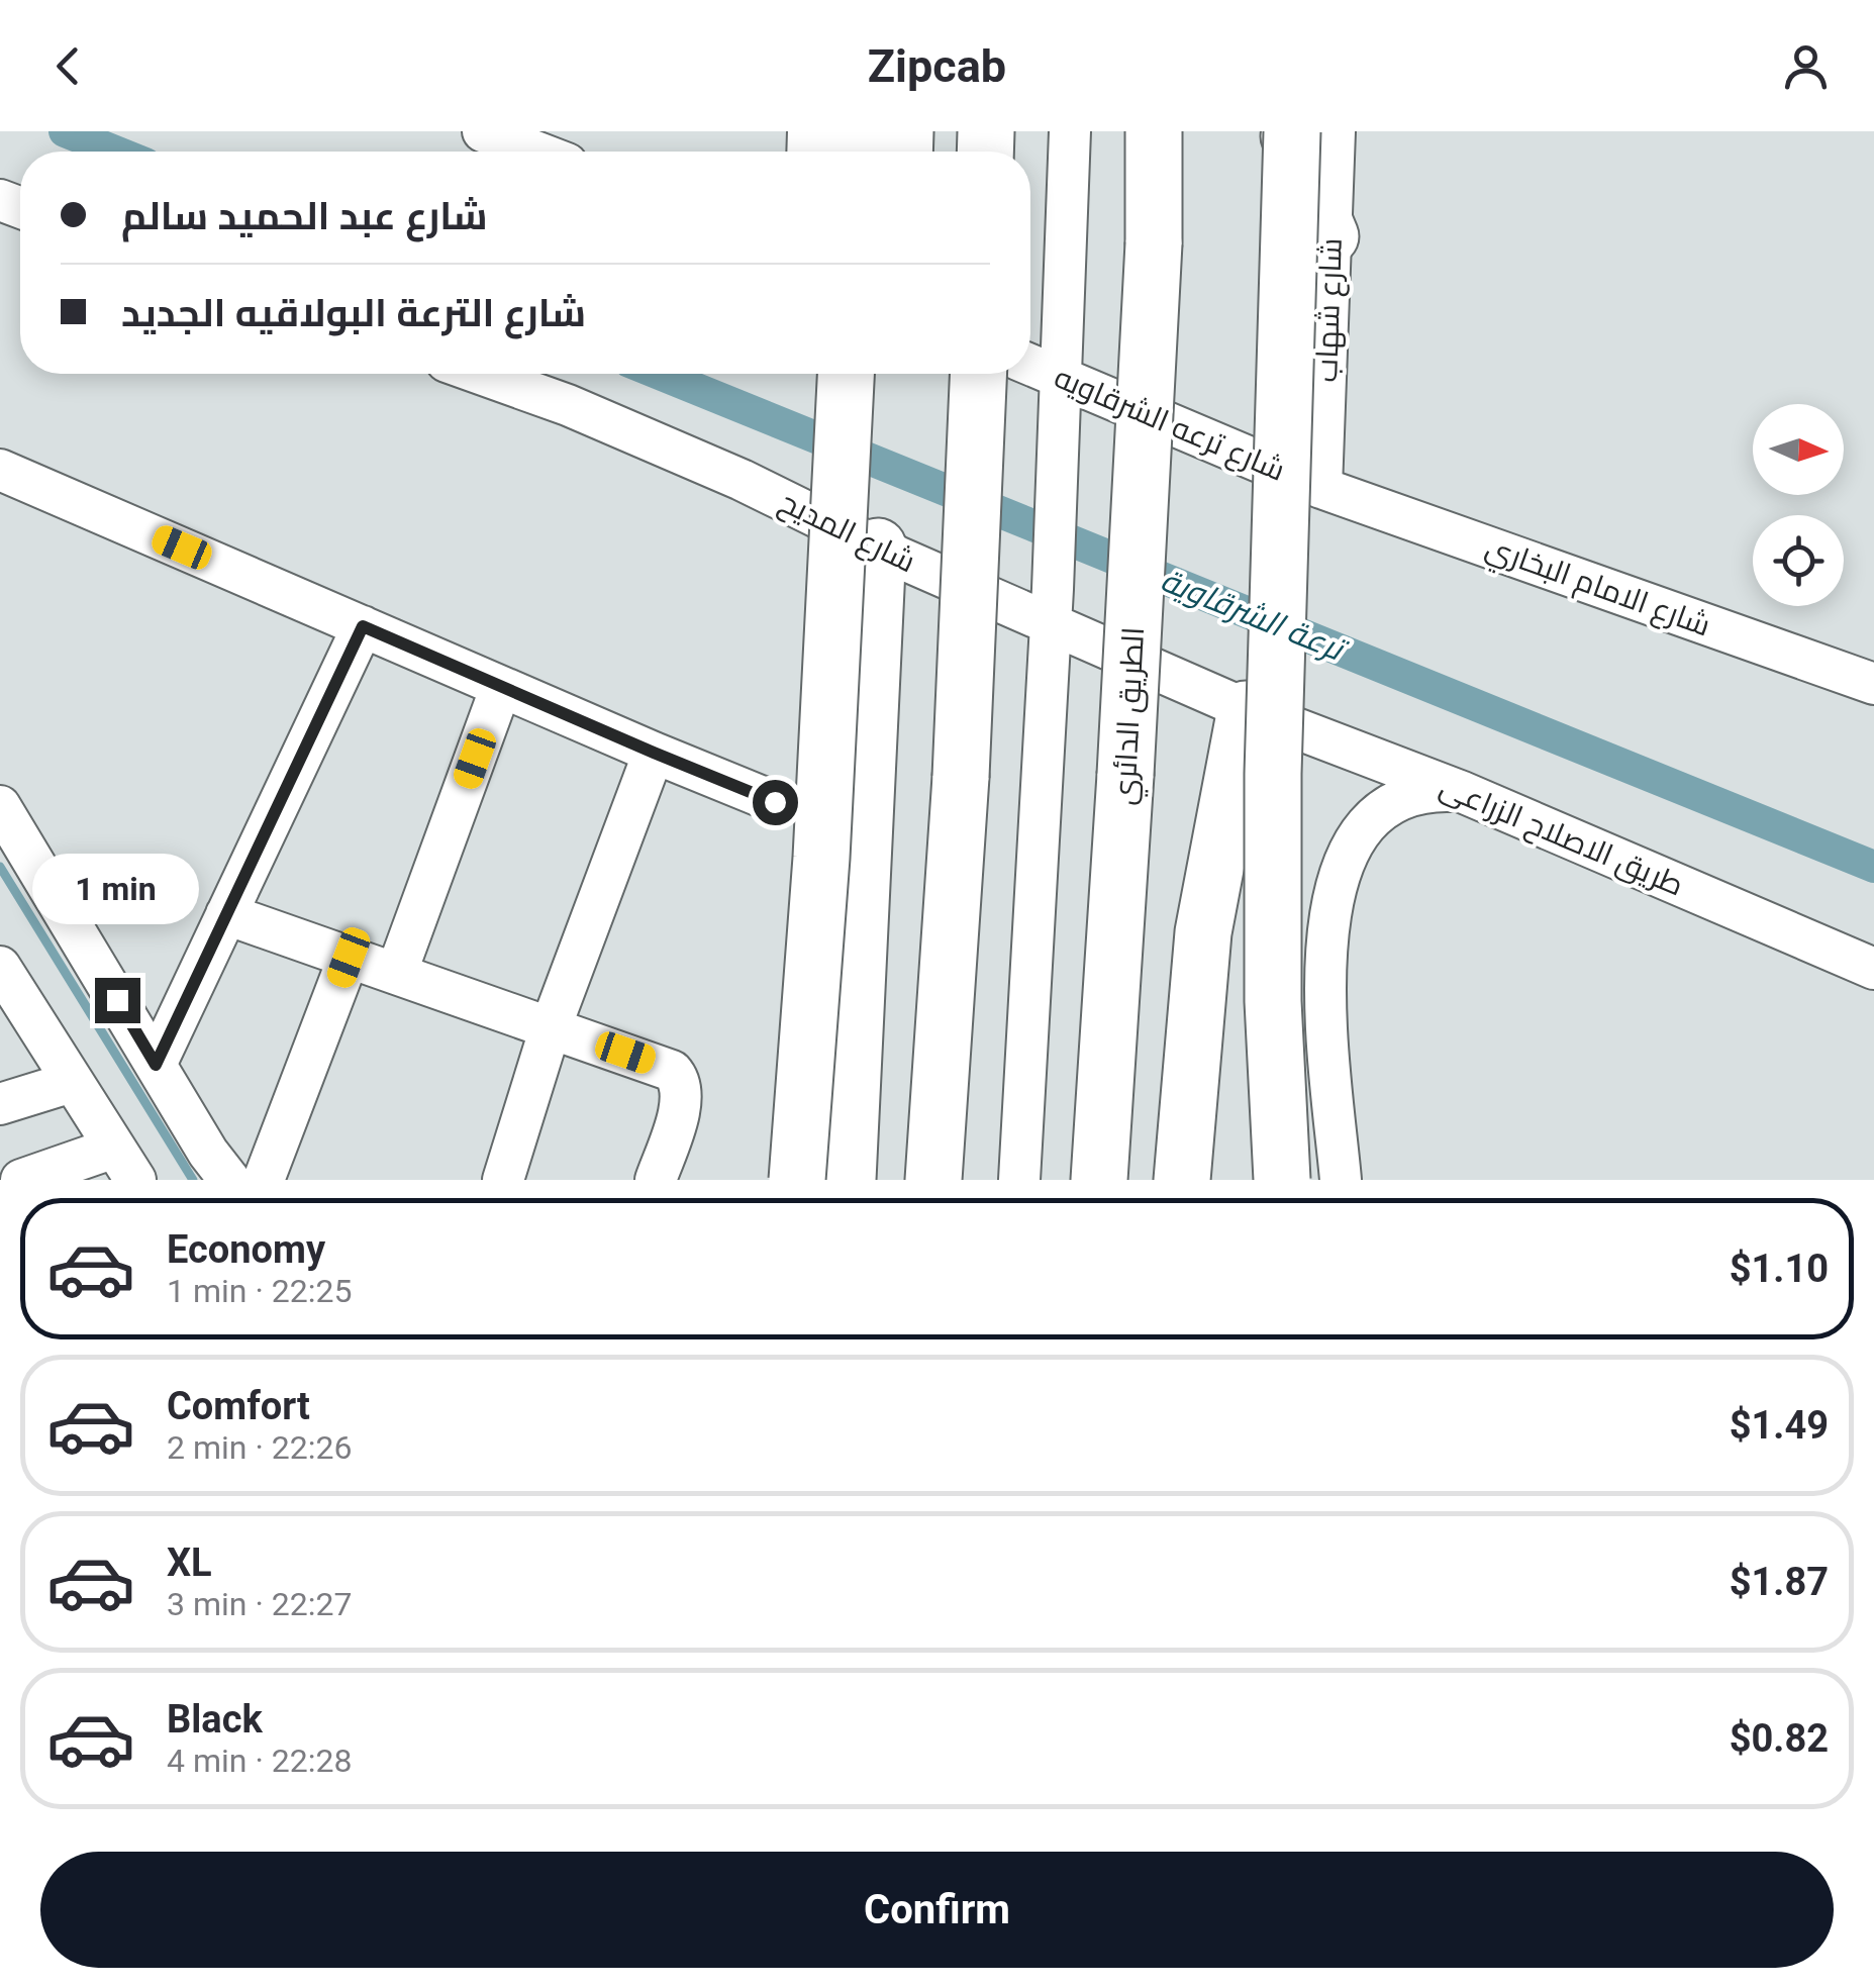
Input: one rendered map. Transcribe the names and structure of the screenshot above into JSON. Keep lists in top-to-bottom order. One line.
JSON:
{"streets":{"highway":["الطريق الدائري"],"street":["شارع شهاب","شارع ترعه الشرقاويه","شارع المديح","شارع الامام البخاري","طريق الاصلاح الزراعى"]},"crossings":[["شارع شهاب","شارع ترعه الشرقاويه"],["شارع شهاب","شارع الامام البخاري"],["شارع ترعه الشرقاويه","شارع الامام البخاري"],["شارع المديح","طريق الاصلاح الزراعى"]],"water":["ترعة الشرقاوية"],"north":"right","page":{"header":"Zipcab","banner":["شارع عبد الحميد سالم","شارع الترعة البولاقيه الجديد"],"bubble":"1 min","list":[{"name":"Economy","note":"1 min · 22:25","value":"$1.10"},{"name":"Comfort","note":"2 min · 22:26","value":"$1.49"},{"name":"XL","note":"3 min · 22:27","value":"$1.87"},{"name":"Black","note":"4 min · 22:28","value":"$0.82"}],"buttons":"Confirm"}}
